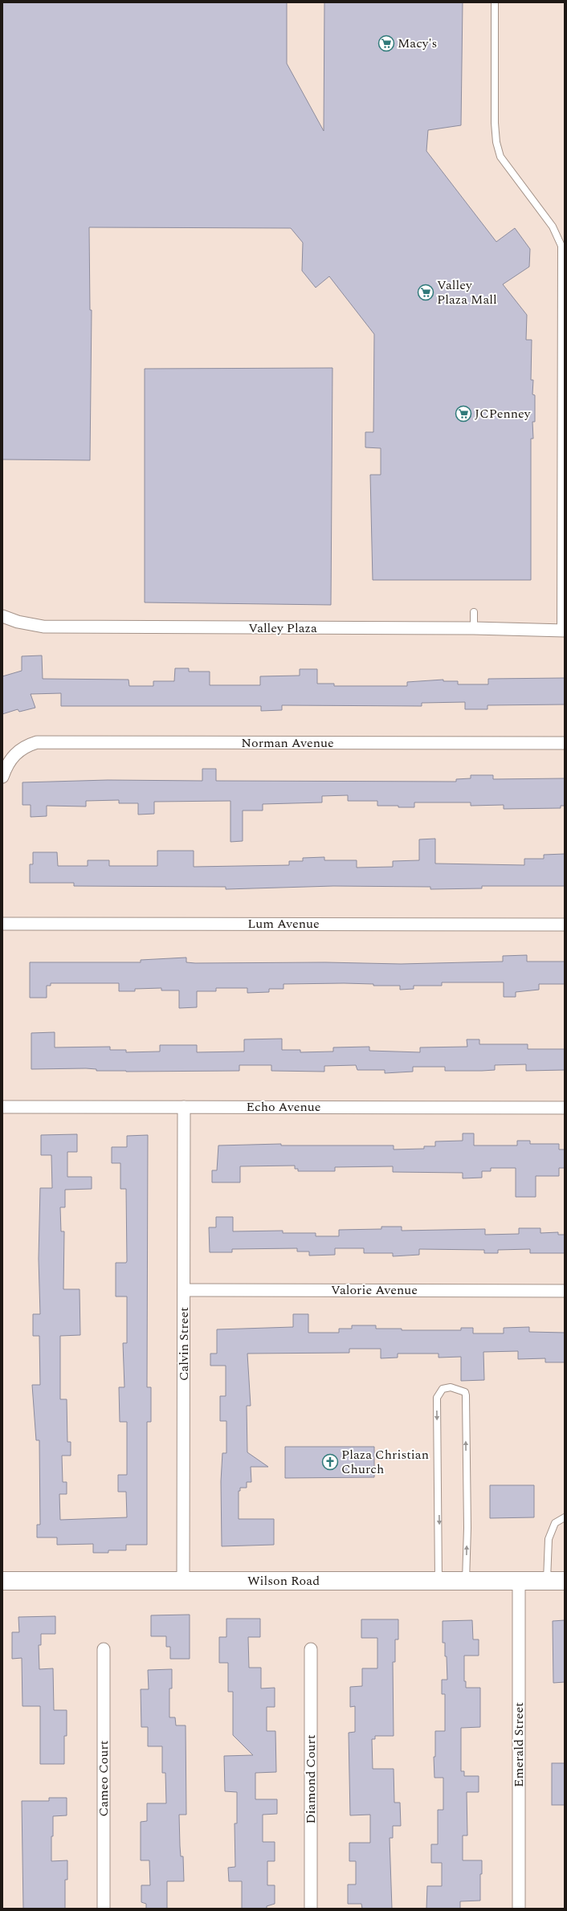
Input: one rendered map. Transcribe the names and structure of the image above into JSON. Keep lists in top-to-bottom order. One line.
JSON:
{"streets":{"street":["Valley Plaza","Norman Avenue","Lum Avenue","Echo Avenue","Valorie Avenue","Calvin Street","Wilson Road","Emerald Street","Cameo Court","Diamond Court"]},"crossings":[["Echo Avenue","Calvin Street"],["Valorie Avenue","Calvin Street"],["Calvin Street","Wilson Road"],["Wilson Road","Emerald Street"]],"places":{"supermarket":["Macy's","Valley Plaza Mall","JCPenney"],"church":["Plaza Christian Church"]}}
